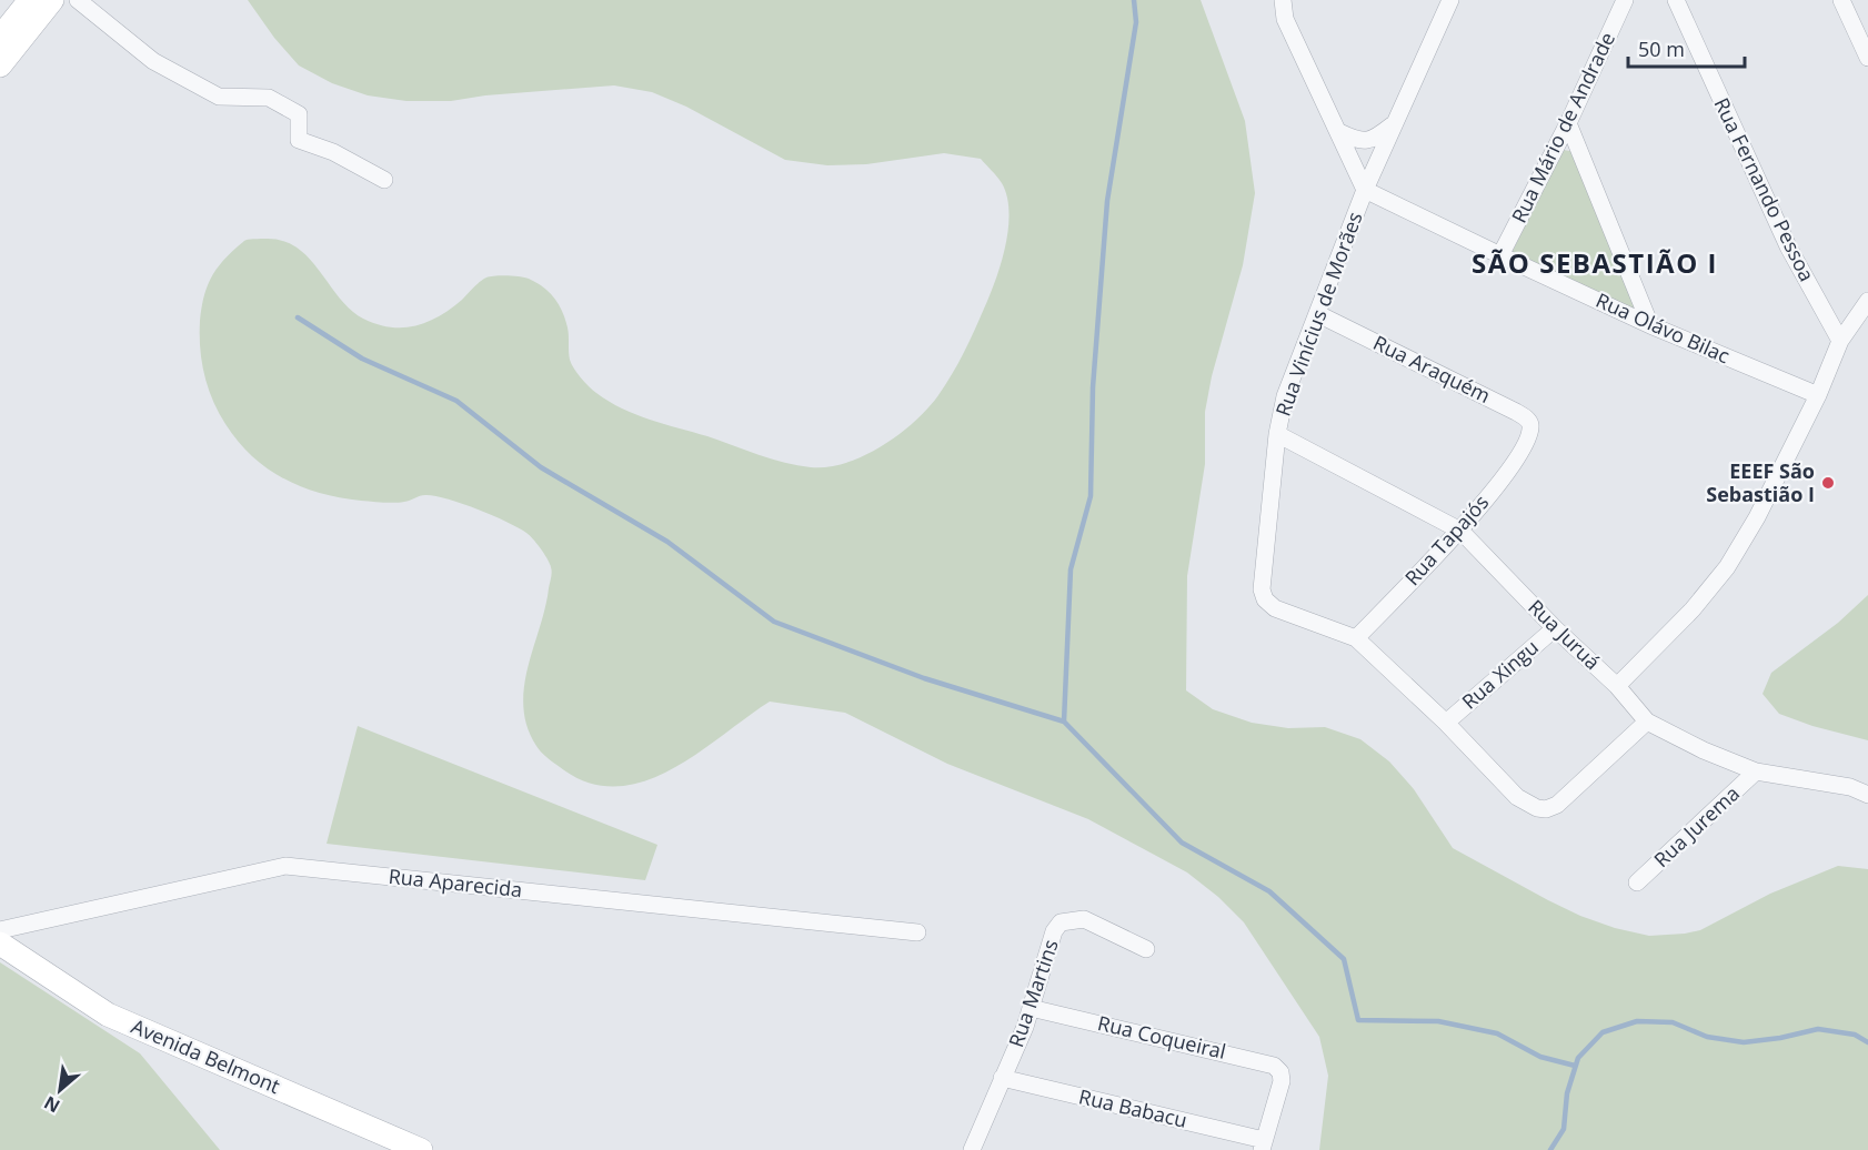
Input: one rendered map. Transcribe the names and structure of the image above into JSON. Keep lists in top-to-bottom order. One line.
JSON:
{"streets":{"street":["Rua Mário de Andrade","Rua Fernando Pessoa","Rua Vinícius de Morães","Rua Olávo Bilac","Rua Araquém","Rua Tapajós","Rua Juruá","Rua Xingu","Rua Jurema","Rua Aparecida","Rua Martins","Rua Coqueiral","Avenida Belmont","Rua Babacu"]},"crossings":[["Rua Mário de Andrade","Rua Olávo Bilac"],["Rua Vinícius de Morães","Rua Olávo Bilac"],["Rua Vinícius de Morães","Rua Araquém"],["Rua Vinícius de Morães","Rua Tapajós"],["Rua Vinícius de Morães","Rua Juruá"],["Rua Vinícius de Morães","Rua Xingu"],["Rua Araquém","Rua Tapajós"],["Rua Tapajós","Rua Juruá"],["Rua Juruá","Rua Xingu"],["Rua Juruá","Rua Jurema"],["Rua Martins","Rua Coqueiral"],["Rua Martins","Rua Babacu"],["Rua Coqueiral","Rua Babacu"]],"districts":["SÃO SEBASTIÃO I"],"places":["EEEF São Sebastião I"],"scale_bar":"50 m","north":"bottom left"}
